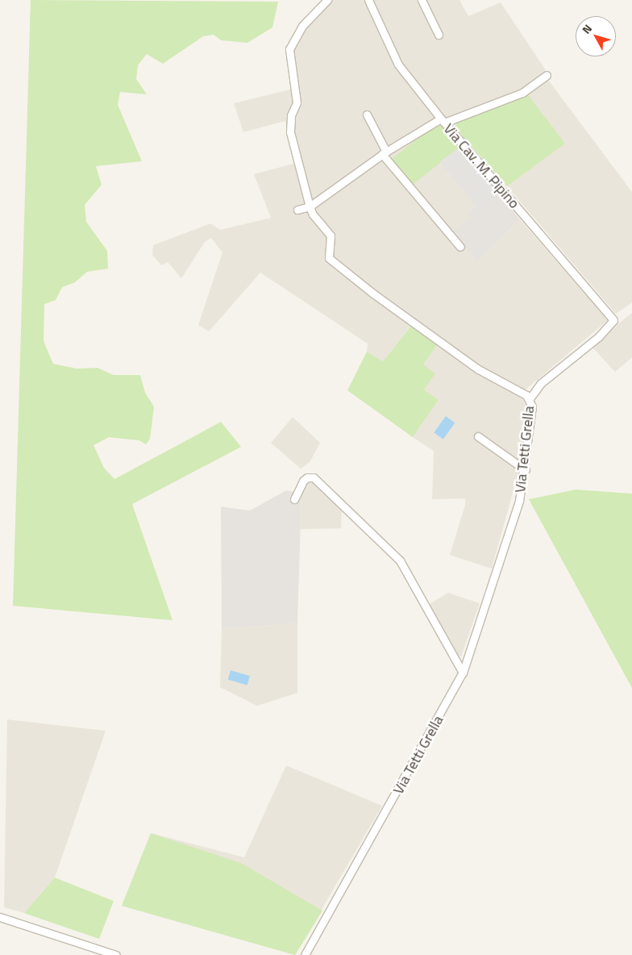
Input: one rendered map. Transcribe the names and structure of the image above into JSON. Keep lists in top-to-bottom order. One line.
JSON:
{"streets":{"street":["Via Cav. M. Pipino","Via Tetti Grella"]},"crossings":[["Via Cav. M. Pipino","Via Tetti Grella"]],"north":"top left"}
